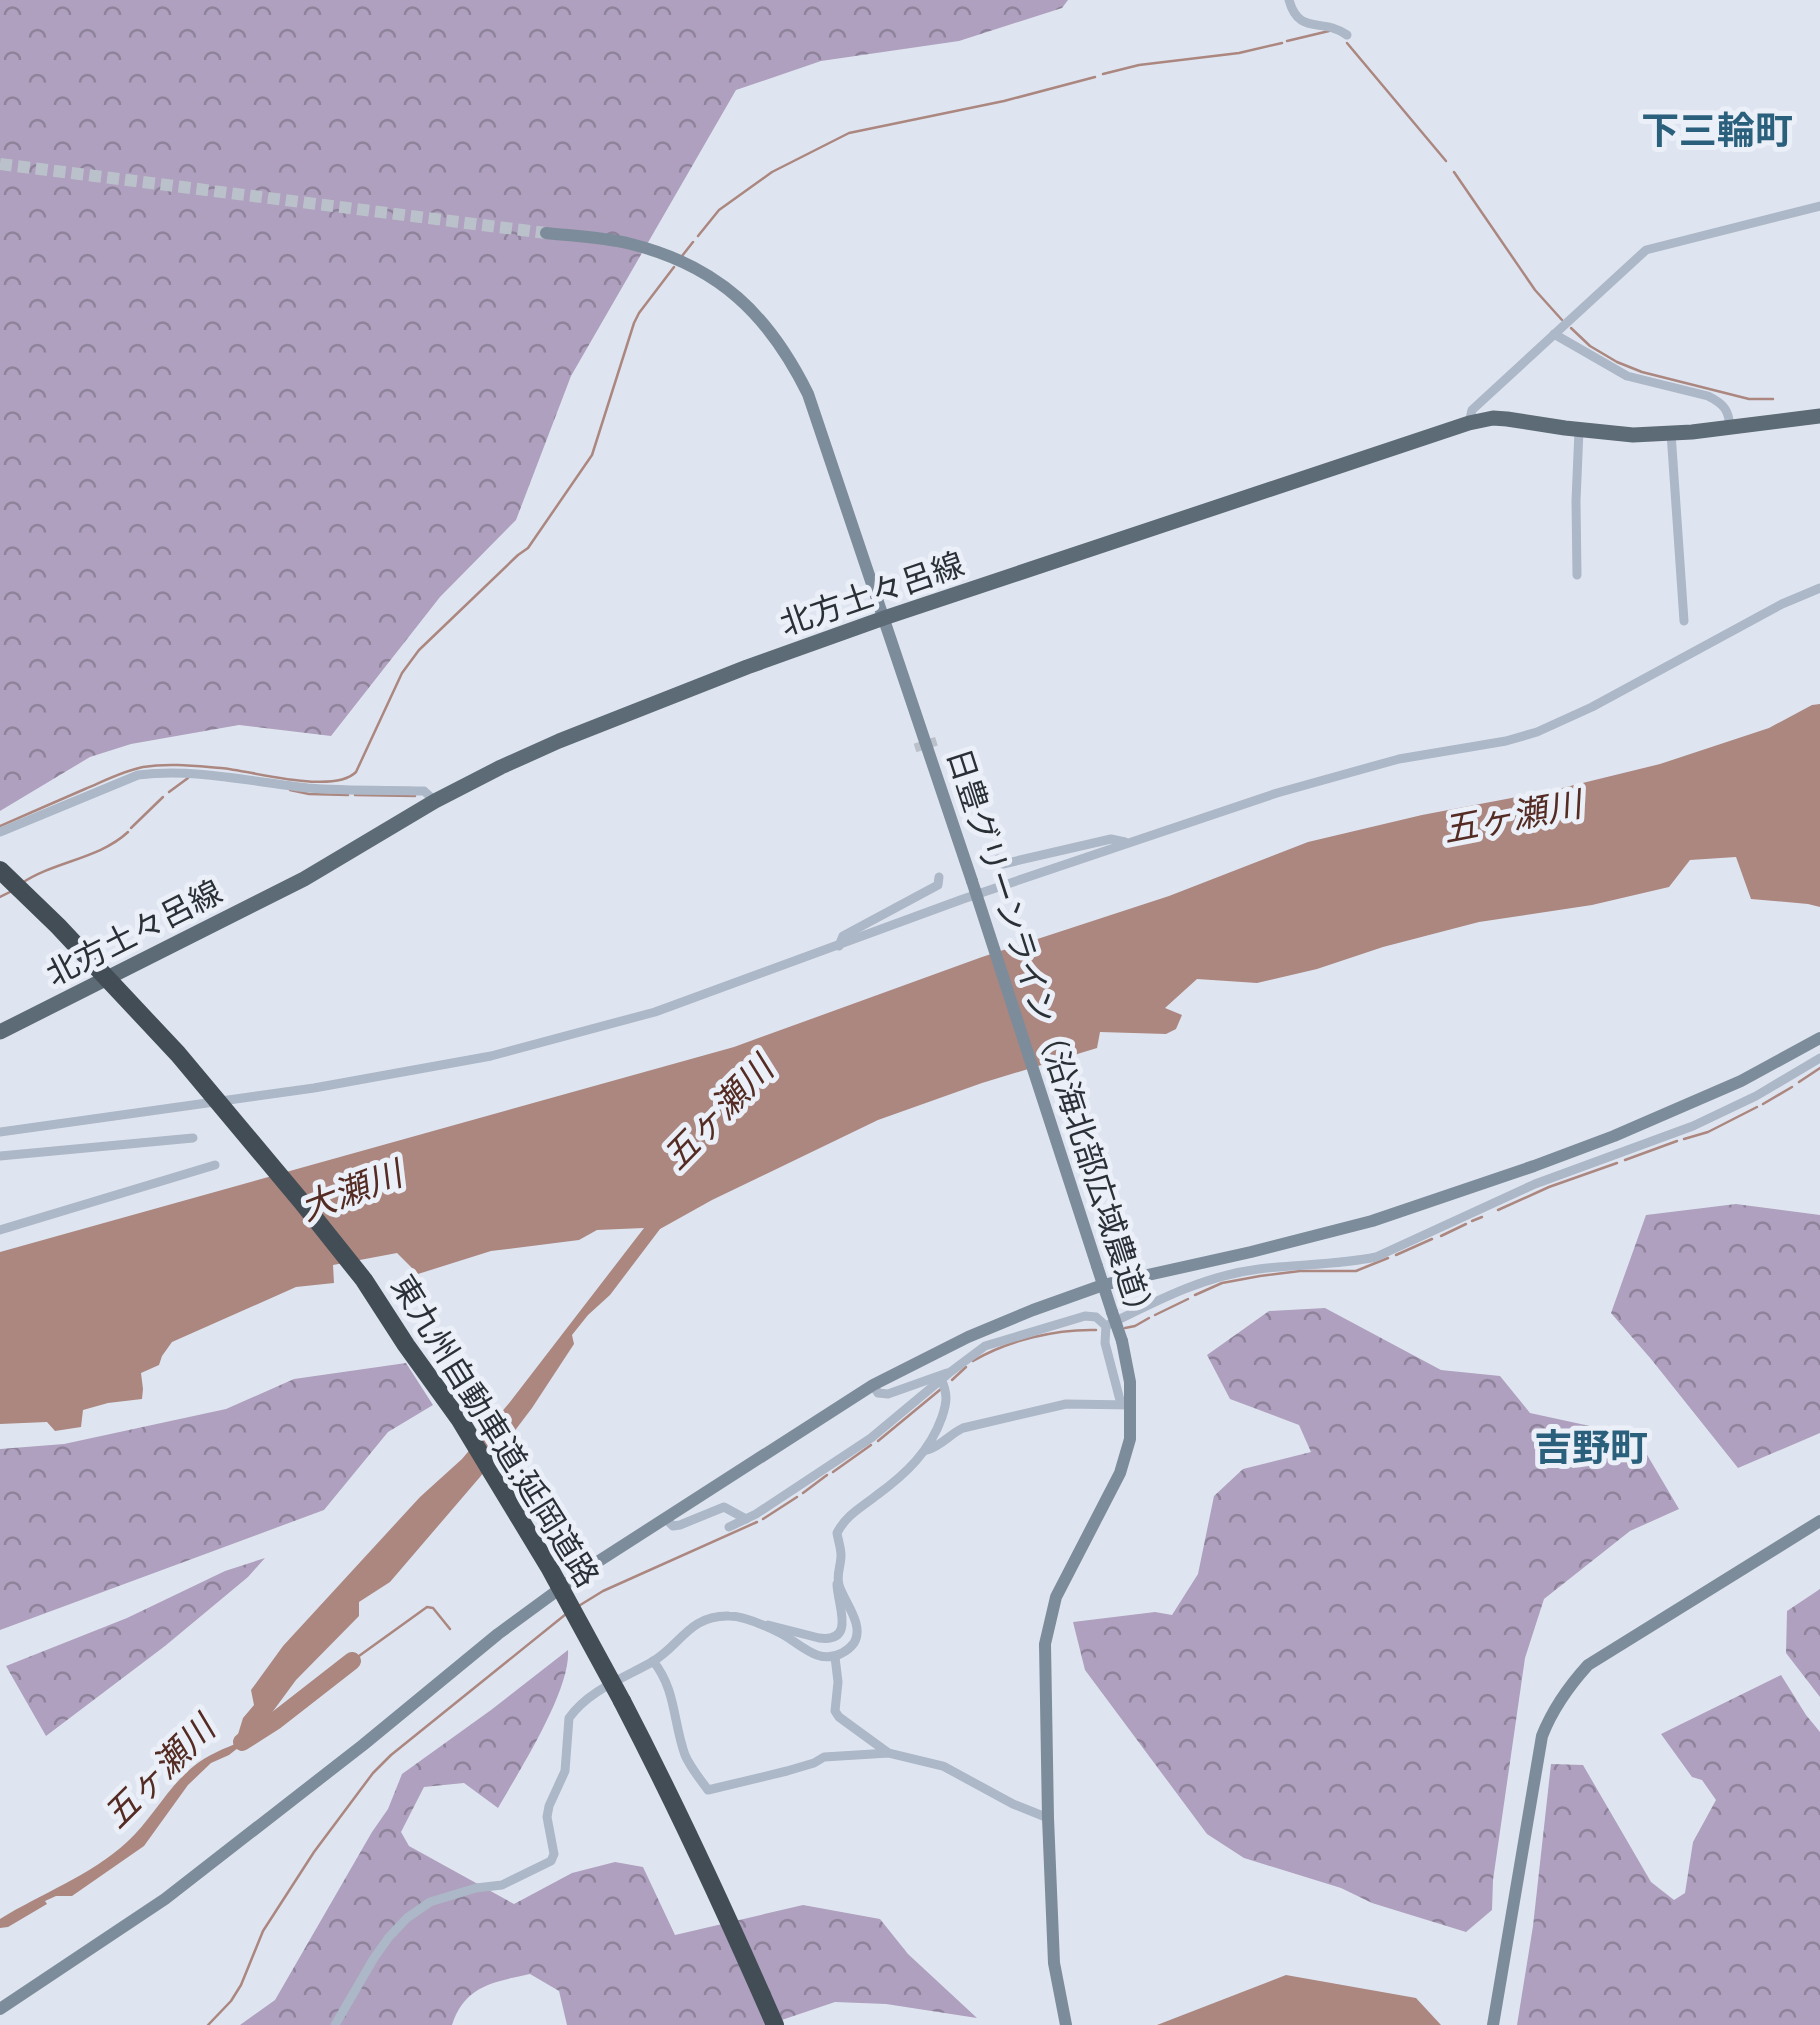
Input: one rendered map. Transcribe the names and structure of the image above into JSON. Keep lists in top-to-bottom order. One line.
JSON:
{"streets":{"highway":["東九州自動車道;延岡道路"],"main road":["北方土々呂線"],"street":["日豊グリーンライン（沿海北部広域農道）"]},"crossings":[["北方土々呂線","日豊グリーンライン（沿海北部広域農道）"]],"districts":["下三輪町","吉野町"],"water":["五ヶ瀬川","大瀬川"]}
